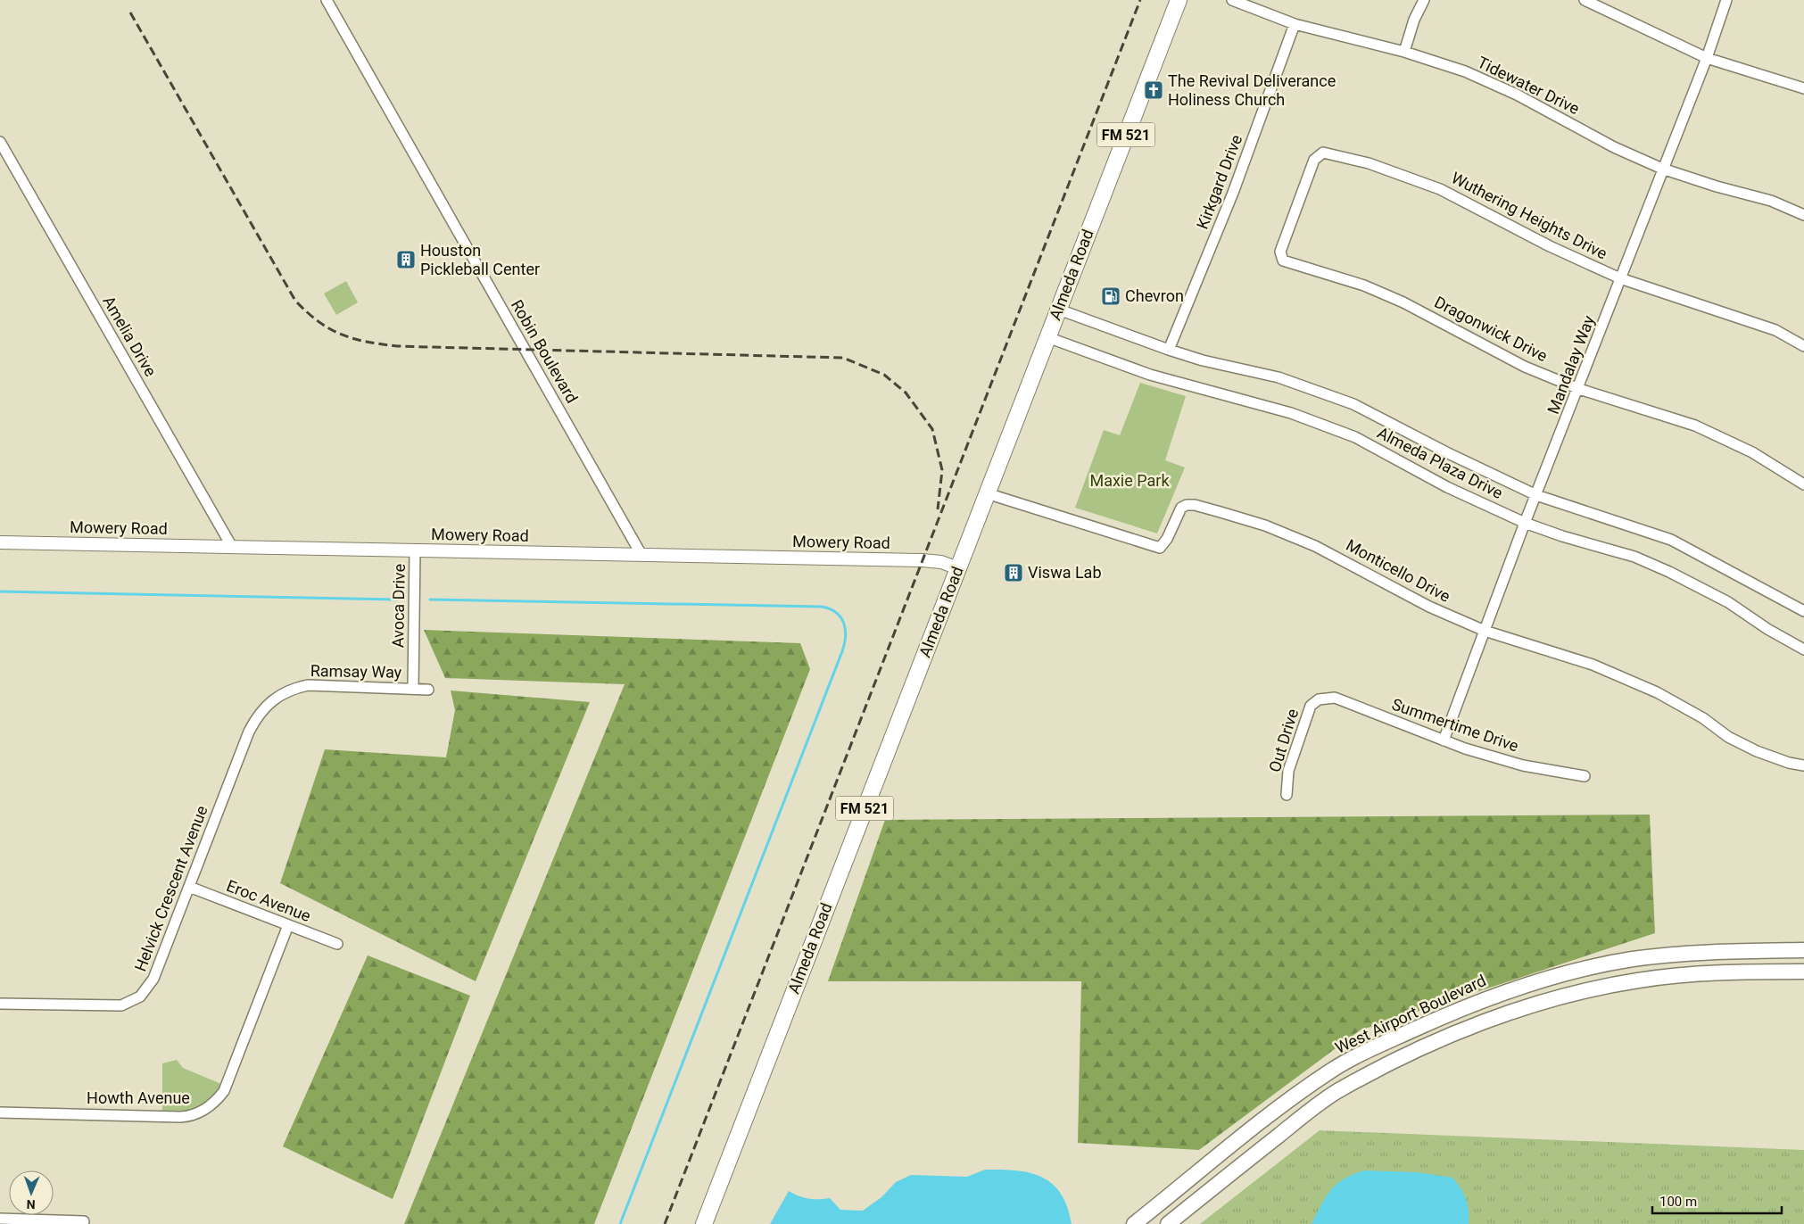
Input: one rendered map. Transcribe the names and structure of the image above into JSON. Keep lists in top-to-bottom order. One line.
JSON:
{"streets":{"main road":["FM 521","Almeda Road","West Airport Boulevard"],"street":["Tidewater Drive","Kirkgard Drive","Wuthering Heights Drive","Dragonwick Drive","Amelia Drive","Robin Boulevard","Mandalay Way","Almeda Plaza Drive","Mowery Road","Monticello Drive","Avoca Drive","Ramsay Way","Summertime Drive","Out Drive","Helvick Crescent Avenue","Eroc Avenue","Howth Avenue"]},"crossings":[["Tidewater Drive","Kirkgard Drive"],["Tidewater Drive","Mandalay Way"],["Kirkgard Drive","Almeda Plaza Drive"],["Wuthering Heights Drive","Dragonwick Drive"],["Wuthering Heights Drive","Mandalay Way"],["Almeda Road","Almeda Plaza Drive"],["Almeda Road","Mowery Road"],["Almeda Road","Monticello Drive"],["Dragonwick Drive","Mandalay Way"],["Amelia Drive","Mowery Road"],["Robin Boulevard","Mowery Road"],["Mandalay Way","Almeda Plaza Drive"],["Mandalay Way","Monticello Drive"],["Mandalay Way","Summertime Drive"],["Mowery Road","Avoca Drive"],["Avoca Drive","Ramsay Way"],["Ramsay Way","Helvick Crescent Avenue"],["Summertime Drive","Out Drive"],["Helvick Crescent Avenue","Eroc Avenue"],["Eroc Avenue","Howth Avenue"]],"parks":["Maxie Park"],"places":{"church":["The Revival Deliverance Holiness Church"],"building":["Houston Pickleball Center","Viswa Lab"],"fuel station":["Chevron"]},"scale_bar":"100 m","north":"bottom"}
